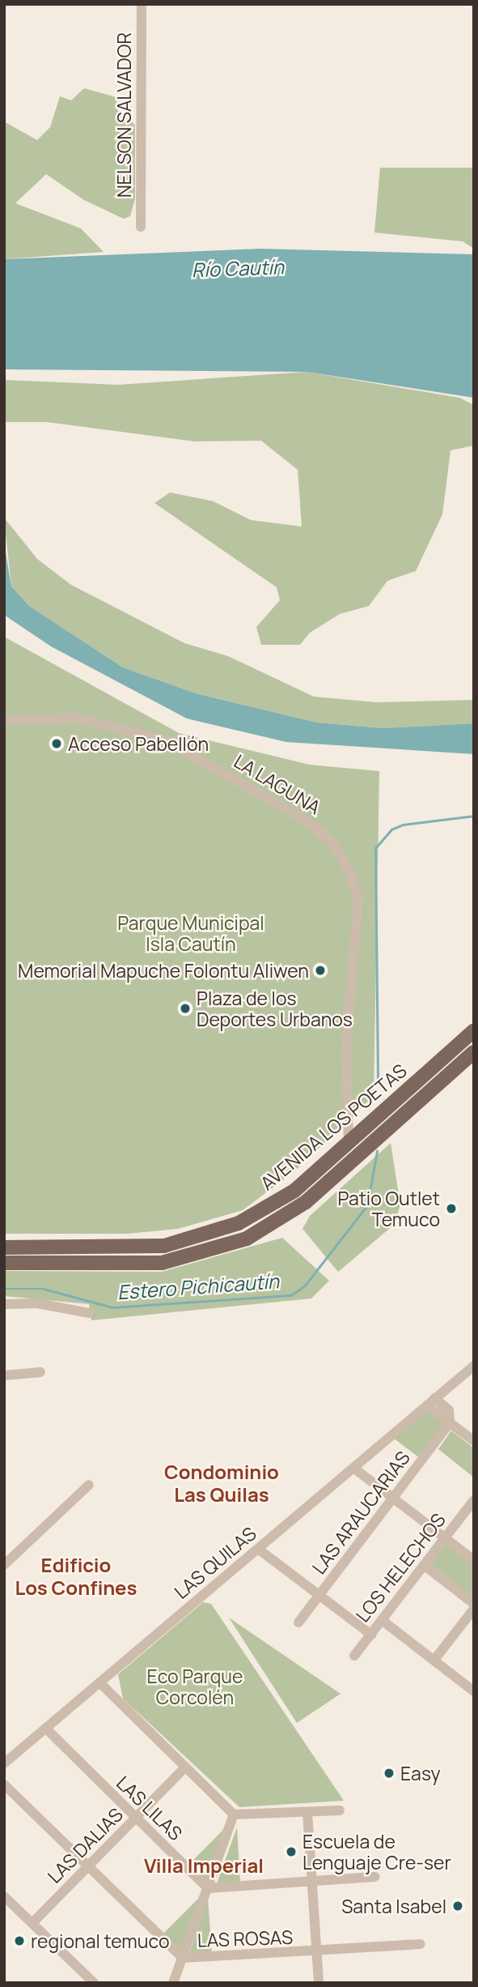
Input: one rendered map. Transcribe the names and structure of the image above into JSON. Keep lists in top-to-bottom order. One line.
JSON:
{"streets":{"main road":["AVENIDA LOS POETAS"],"street":["NELSON SALVADOR","LA LAGUNA","LAS ARAUCARIAS","LAS QUILAS","LOS HELECHOS","LAS LILAS","LAS DALIAS","LAS ROSAS"]},"crossings":[["LA LAGUNA","AVENIDA LOS POETAS"],["LAS QUILAS","LAS LILAS"],["LAS LILAS","LAS DALIAS"],["LAS DALIAS","LAS ROSAS"]],"districts":["Condominio Las Quilas","Edificio Los Confines","Villa Imperial"],"water":["Río Cautín","Estero Pichicautín"],"parks":["Parque Municipal Isla Cautín","Eco Parque Corcolén"],"places":["Acceso Pabellón","Memorial Mapuche Folontu Aliwen","Plaza de los Deportes Urbanos","Patio Outlet Temuco","Easy","Escuela de Lenguaje Cre-ser","Santa Isabel","regional temuco"]}
